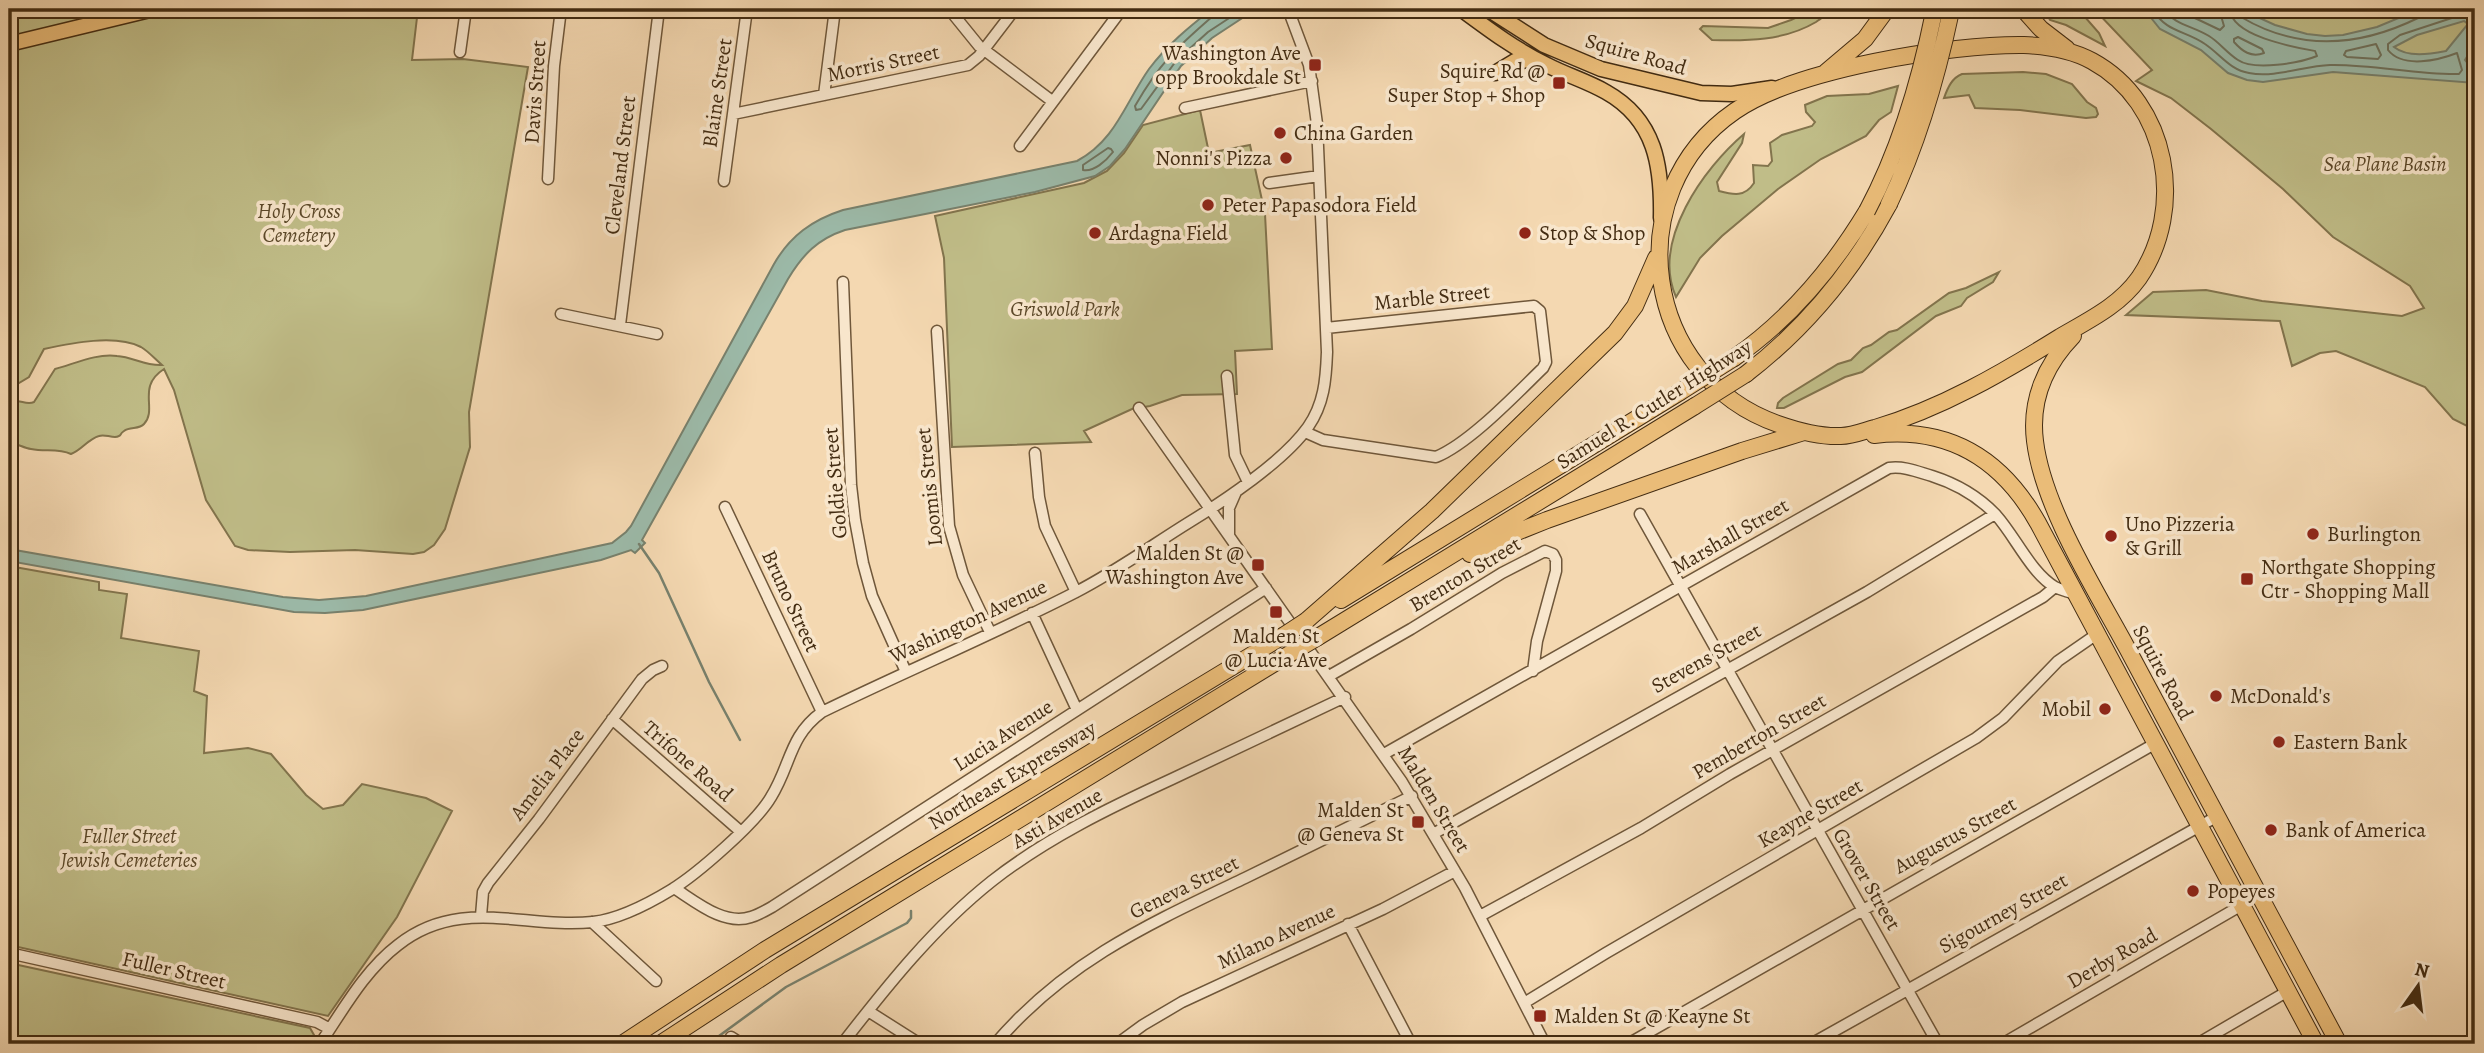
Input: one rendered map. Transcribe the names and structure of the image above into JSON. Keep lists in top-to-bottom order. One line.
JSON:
{"streets":{"highway":["Squire Road","Samuel R. Cutler Highway","Northeast Expressway"],"street":["Morris Street","Davis Street","Blaine Street","Cleveland Street","Marble Street","Goldie Street","Loomis Street","Marshall Street","Brenton Street","Bruno Street","Washington Avenue","Stevens Street","Lucia Avenue","Pemberton Street","Trifone Road","Amelia Place","Malden Street","Keayne Street","Asti Avenue","Augustus Street","Grover Street","Geneva Street","Sigourney Street","Milano Avenue","Derby Road","Fuller Street"]},"crossings":[["Squire Road","Marshall Street"],["Squire Road","Keayne Street"],["Squire Road","Augustus Street"],["Squire Road","Sigourney Street"],["Squire Road","Derby Road"],["Morris Street","Blaine Street"],["Marble Street","Washington Avenue"],["Samuel R. Cutler Highway","Northeast Expressway"],["Goldie Street","Washington Avenue"],["Loomis Street","Washington Avenue"],["Marshall Street","Brenton Street"],["Marshall Street","Stevens Street"],["Marshall Street","Pemberton Street"],["Marshall Street","Malden Street"],["Marshall Street","Grover Street"],["Brenton Street","Malden Street"],["Bruno Street","Washington Avenue"],["Washington Avenue","Lucia Avenue"],["Washington Avenue","Trifone Road"],["Washington Avenue","Amelia Place"],["Washington Avenue","Malden Street"],["Washington Avenue","Fuller Street"],["Stevens Street","Malden Street"],["Stevens Street","Grover Street"],["Lucia Avenue","Malden Street"],["Pemberton Street","Malden Street"],["Pemberton Street","Grover Street"],["Trifone Road","Amelia Place"],["Malden Street","Keayne Street"],["Malden Street","Asti Avenue"],["Malden Street","Geneva Street"],["Malden Street","Milano Avenue"],["Keayne Street","Grover Street"],["Augustus Street","Grover Street"],["Grover Street","Sigourney Street"]],"parks":["Sea Plane Basin","Holy Cross Cemetery","Griswold Park","Fuller Street Jewish Cemeteries"],"places":{"transit":["Washington Ave opp Brookdale St","Squire Rd @ Super Stop + Shop","Malden St @ Washington Ave","Northgate Shopping Ctr - Shopping Mall","Malden St @ Lucia Ave","Malden St @ Geneva St","Malden St @ Keayne St"],"other":["China Garden","Nonni's Pizza","Peter Papasodora Field","Ardagna Field","Stop & Shop","Burlington","Uno Pizzeria & Grill","McDonald's","Mobil","Eastern Bank","Bank of America","Popeyes"]},"north":"top"}
